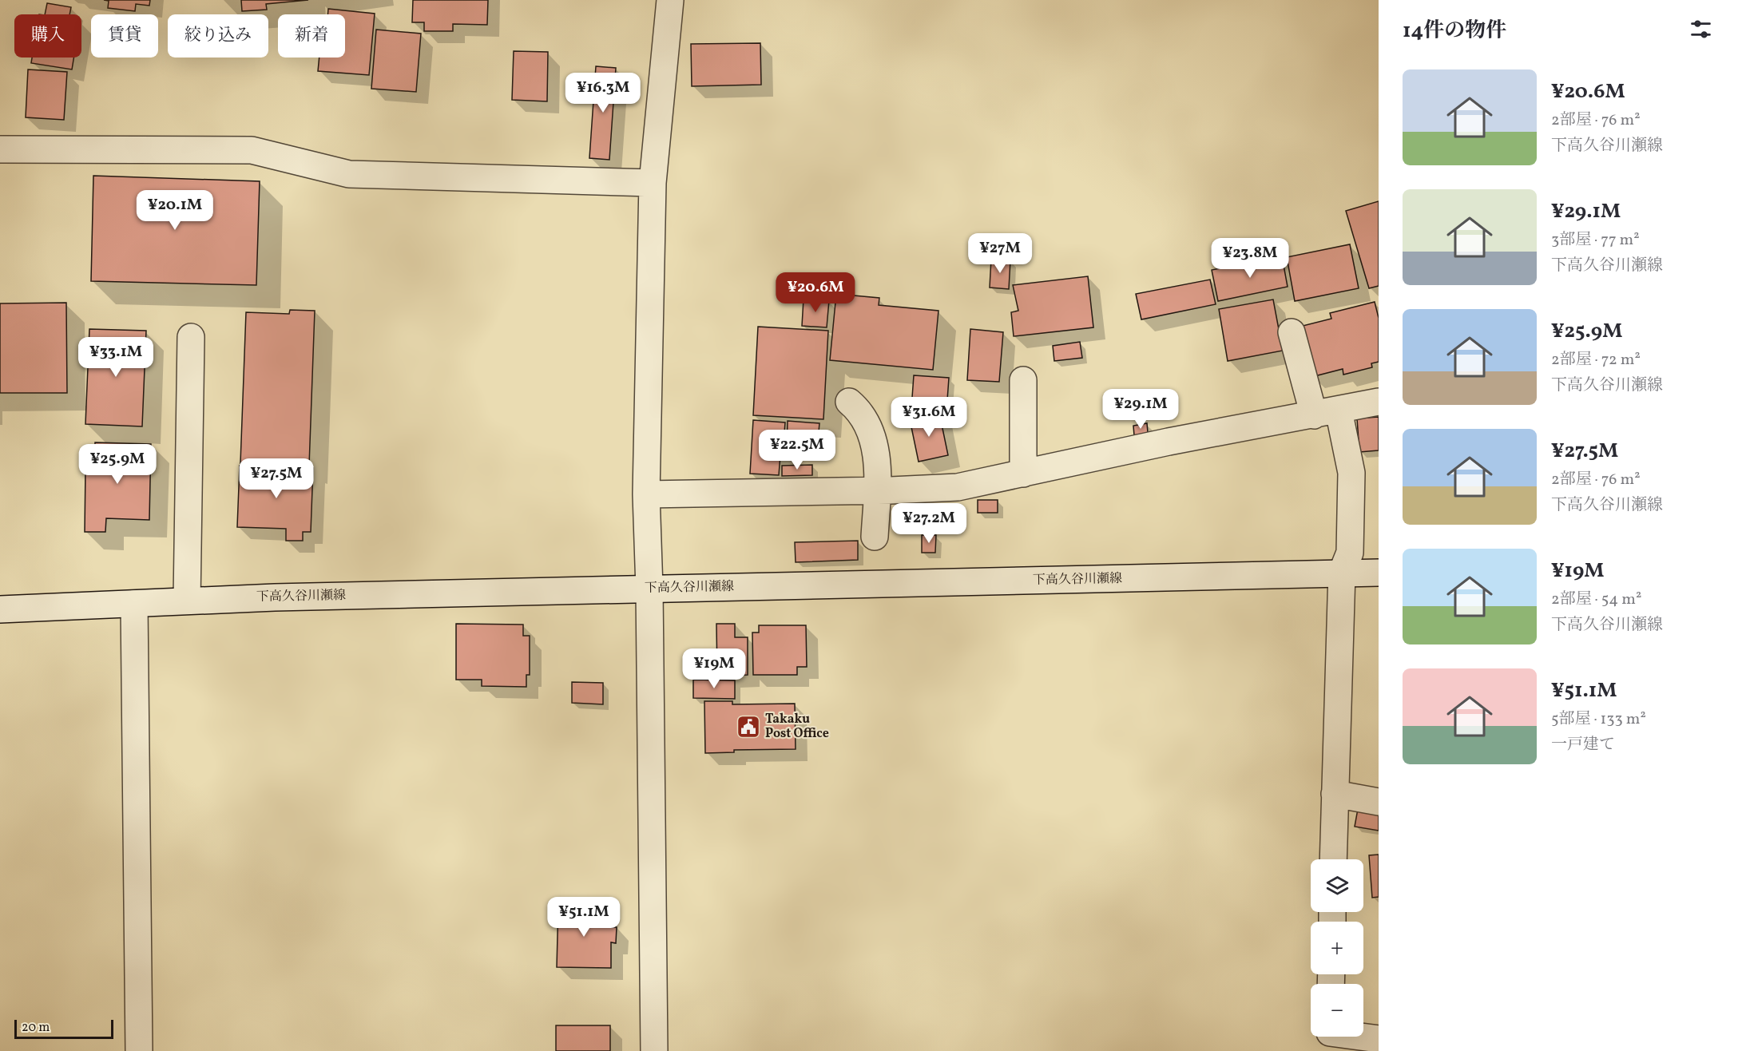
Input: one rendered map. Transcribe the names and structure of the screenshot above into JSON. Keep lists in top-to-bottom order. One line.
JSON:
{"streets":{"street":["下高久谷川瀬線"]},"places":{"public building":["Takaku Post Office"]},"scale_bar":"20 m","page":{"heading":"14件の物件","chip":["購入","賃貸","絞り込み","新着"],"list":[{"name":"¥20.6M","note":"2部屋 · 76 m² · 下高久谷川瀬線"},{"name":"¥29.1M","note":"3部屋 · 77 m² · 下高久谷川瀬線"},{"name":"¥25.9M","note":"2部屋 · 72 m² · 下高久谷川瀬線"},{"name":"¥27.5M","note":"2部屋 · 76 m² · 下高久谷川瀬線"},{"name":"¥19M","note":"2部屋 · 54 m² · 下高久谷川瀬線"},{"name":"¥51.1M","note":"5部屋 · 133 m² · 一戸建て"}],"price":["¥16.3M","¥20.1M","¥27M","¥23.8M","¥20.6M","¥33.1M","¥29.1M","¥31.6M","¥22.5M","¥25.9M","¥27.5M","¥27.2M","¥19M","¥51.1M"],"map_buttons":["+","−"],"scale":"20 m"}}
